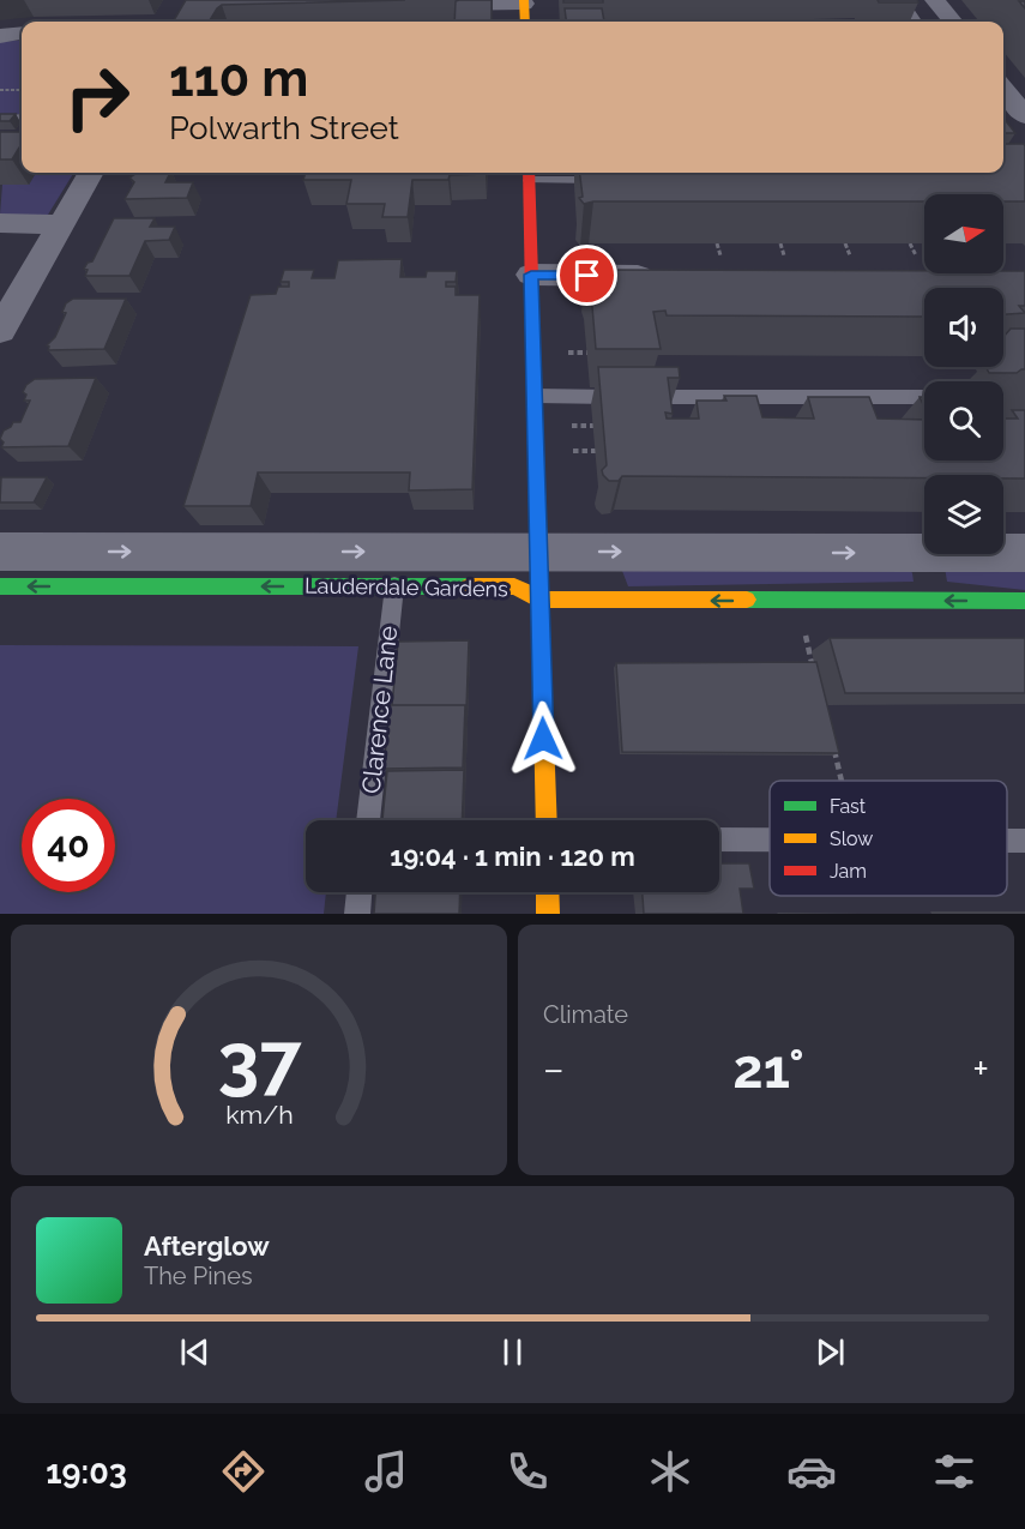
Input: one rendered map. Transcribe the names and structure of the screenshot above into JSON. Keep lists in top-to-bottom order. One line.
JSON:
{"streets":{"street":["Lauderdale Gardens"],"lane":["Clarence Lane"]},"crossings":[["Lauderdale Gardens","Clarence Lane"]],"legend":["Fast","Slow","Jam"],"north":"right","page":{"turn":["110 m","Polwarth Street"],"limit":"40","trip":"19:04 · 1 min · 120 m","tile":"Climate","heat":["−","21°","+"],"song":["Afterglow","The Pines"],"tabs":"19:03","gauge":["37","km/h"]}}
